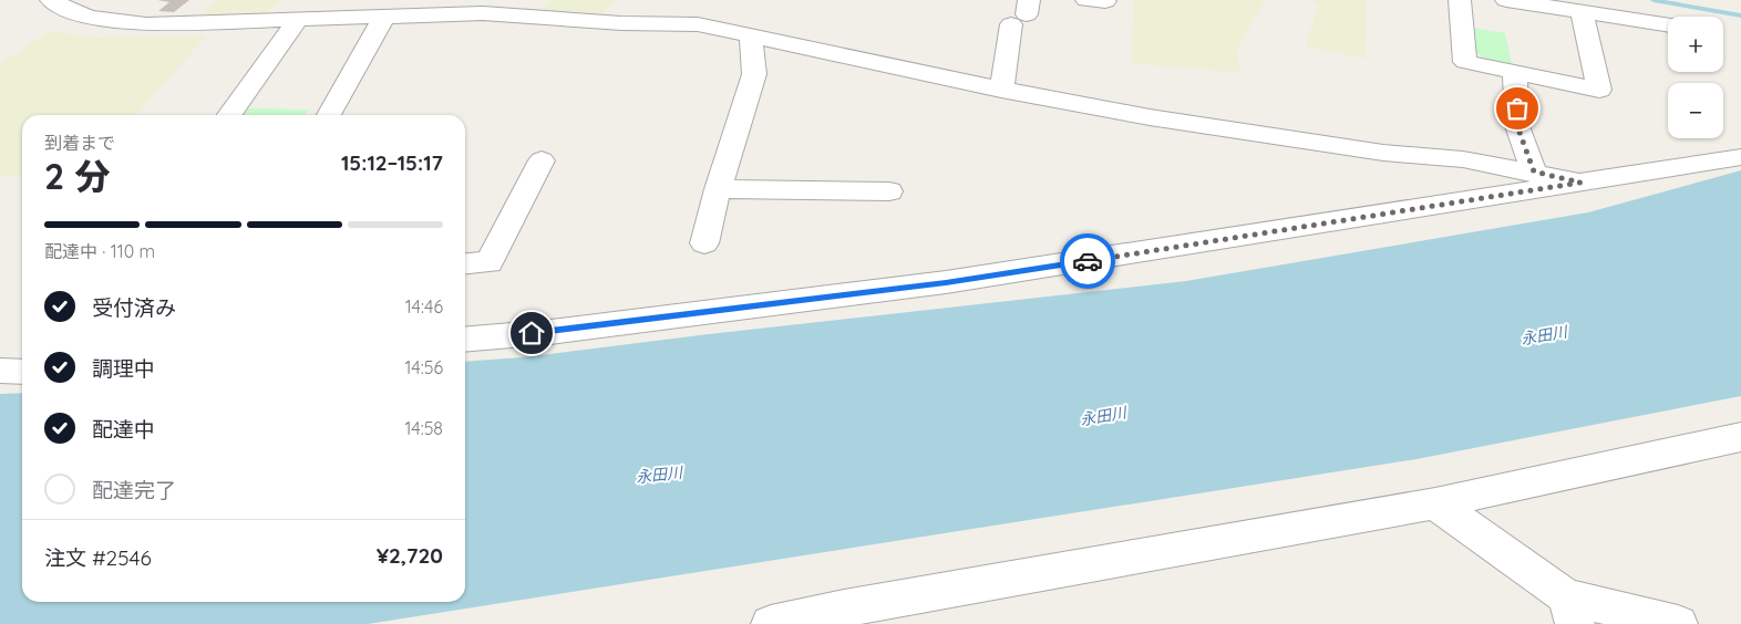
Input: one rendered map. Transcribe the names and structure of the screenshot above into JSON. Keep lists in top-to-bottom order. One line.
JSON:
{"water":["永田川"],"page":{"map_buttons":["+","−"],"heading":["2 分","到着まで","15:12–15:17"],"panel":["注文 #2546","¥2,720"],"bar":"配達中 · 110 m","list":[["受付済み","14:46"],["調理中","14:56"],["配達中","14:58"],"配達完了"]}}
